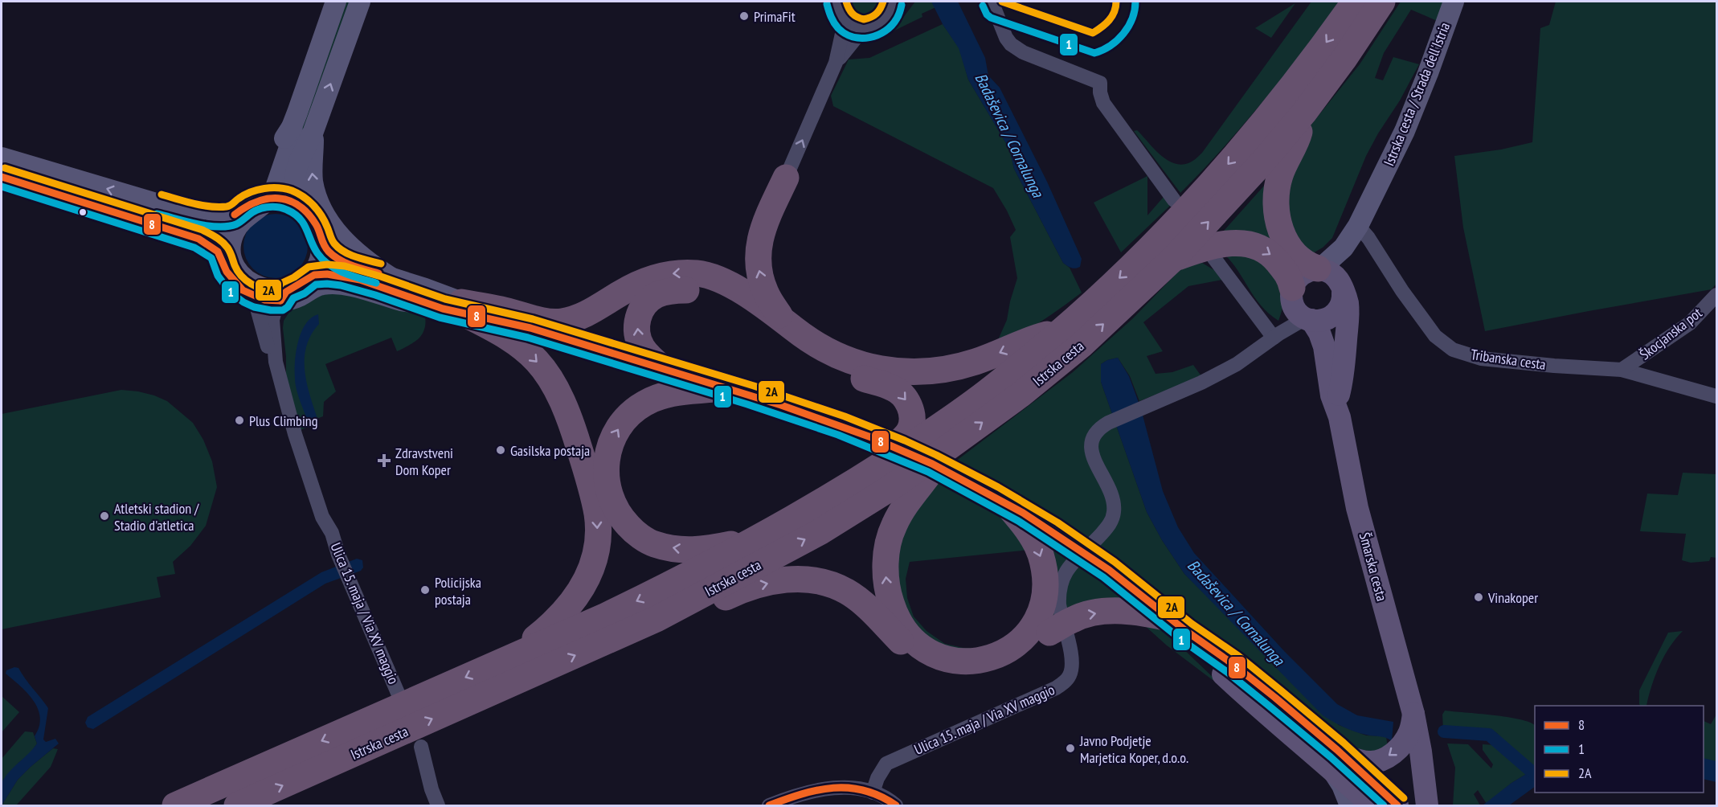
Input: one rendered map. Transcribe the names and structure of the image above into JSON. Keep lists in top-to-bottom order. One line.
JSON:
{"streets":{"highway":["Istrska cesta"],"main road":["Istrska cesta / Strada dell'Istria","Šmarska cesta"],"street":["Škocjanska pot","Tribanska cesta","Ulica 15. maja / Via XV maggio"]},"crossings":[["Istrska cesta / Strada dell'Istria","Tribanska cesta"],["Škocjanska pot","Tribanska cesta"]],"water":["Badaševica / Cornalunga"],"places":{"other":["PrimaFit","Plus Climbing","Gasilska postaja","Atletski stadion / Stadio d'atletica","Policijska postaja","Vinakoper","Javno Podjetje Marjetica Koper, d.o.o."],"health":["Zdravstveni Dom Koper"]},"lines":["transit line 1","transit line 2A","transit line 8"],"legend":["8","1","2A"]}
